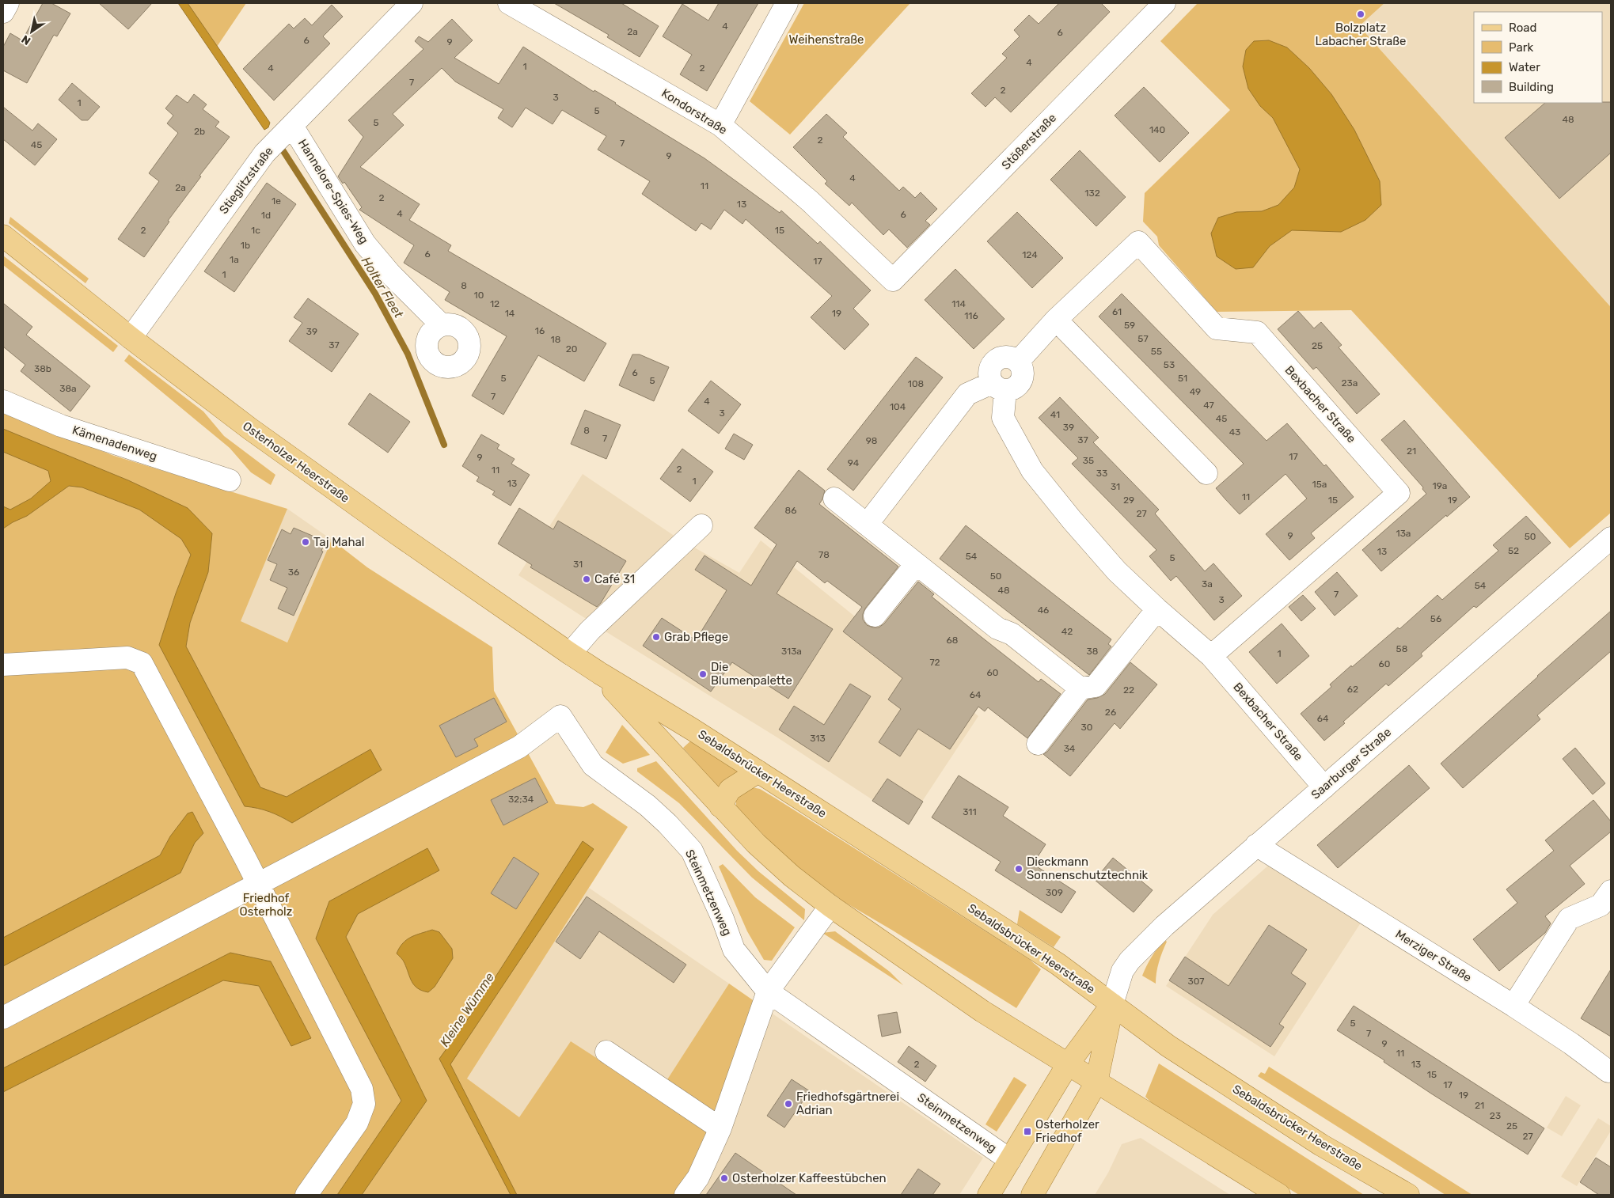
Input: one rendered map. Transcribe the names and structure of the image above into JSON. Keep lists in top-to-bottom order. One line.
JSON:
{"streets":{"main road":["Osterholzer Heerstraße","Sebaldsbrücker Heerstraße"],"street":["Kondorstraße","Stößerstraße","Stieglitzstraße","Hannelore-Spies-Weg","Bexbacher Straße","Kämenadenweg","Saarburger Straße","Steinmetzenweg","Merziger Straße"]},"crossings":[["Kondorstraße","Stößerstraße"],["Stieglitzstraße","Hannelore-Spies-Weg"],["Stieglitzstraße","Osterholzer Heerstraße"],["Bexbacher Straße","Saarburger Straße"],["Osterholzer Heerstraße","Sebaldsbrücker Heerstraße"],["Saarburger Straße","Sebaldsbrücker Heerstraße"],["Saarburger Straße","Merziger Straße"]],"water":["Holter Fleet","Kleine Wümme"],"parks":["Weihenstraße","Friedhof Osterholz"],"places":{"other":["Bolzplatz Labacher Straße","Taj Mahal","Café 31","Grab Pflege","Die Blumenpalette","Dieckmann Sonnenschutztechnik","Friedhofsgärtnerei Adrian","Osterholzer Kaffeestübchen"],"transit":["Osterholzer Friedhof"]},"house_numbers":["4","2a","6","6","9","4","1","4","2","7","2","3","1","5","48","5","140","2b","2","7","45","9","4","11","2a","132","2","1e","13","4","6","1d","2","1c","15","1b","6","124","1a","17","1","8","10","12","114","61","14","19","116","59","16","39","57","18","37","25","20","55","53","38b","6","5","51","5","23a","108","38a","49","7","4","47","104","3","41","45","39","8","43","7","37","98","21","17","9","35","94","2","11","33","1","13","15a","19a","31","11","29","15","19","86","27","13a","9","50","52","13","78","54","5","31","36","50","3a","54","48","7","3","46","56","42","68","58","313a","38","1","72","60","60","62","22","64","26","64","30","313","34","32;34","311","309","307","5","7","9","11","2","13","15","17","19","21","23","25","27"],"legend":["Road","Park","Water","Building"],"north":"bottom left"}
